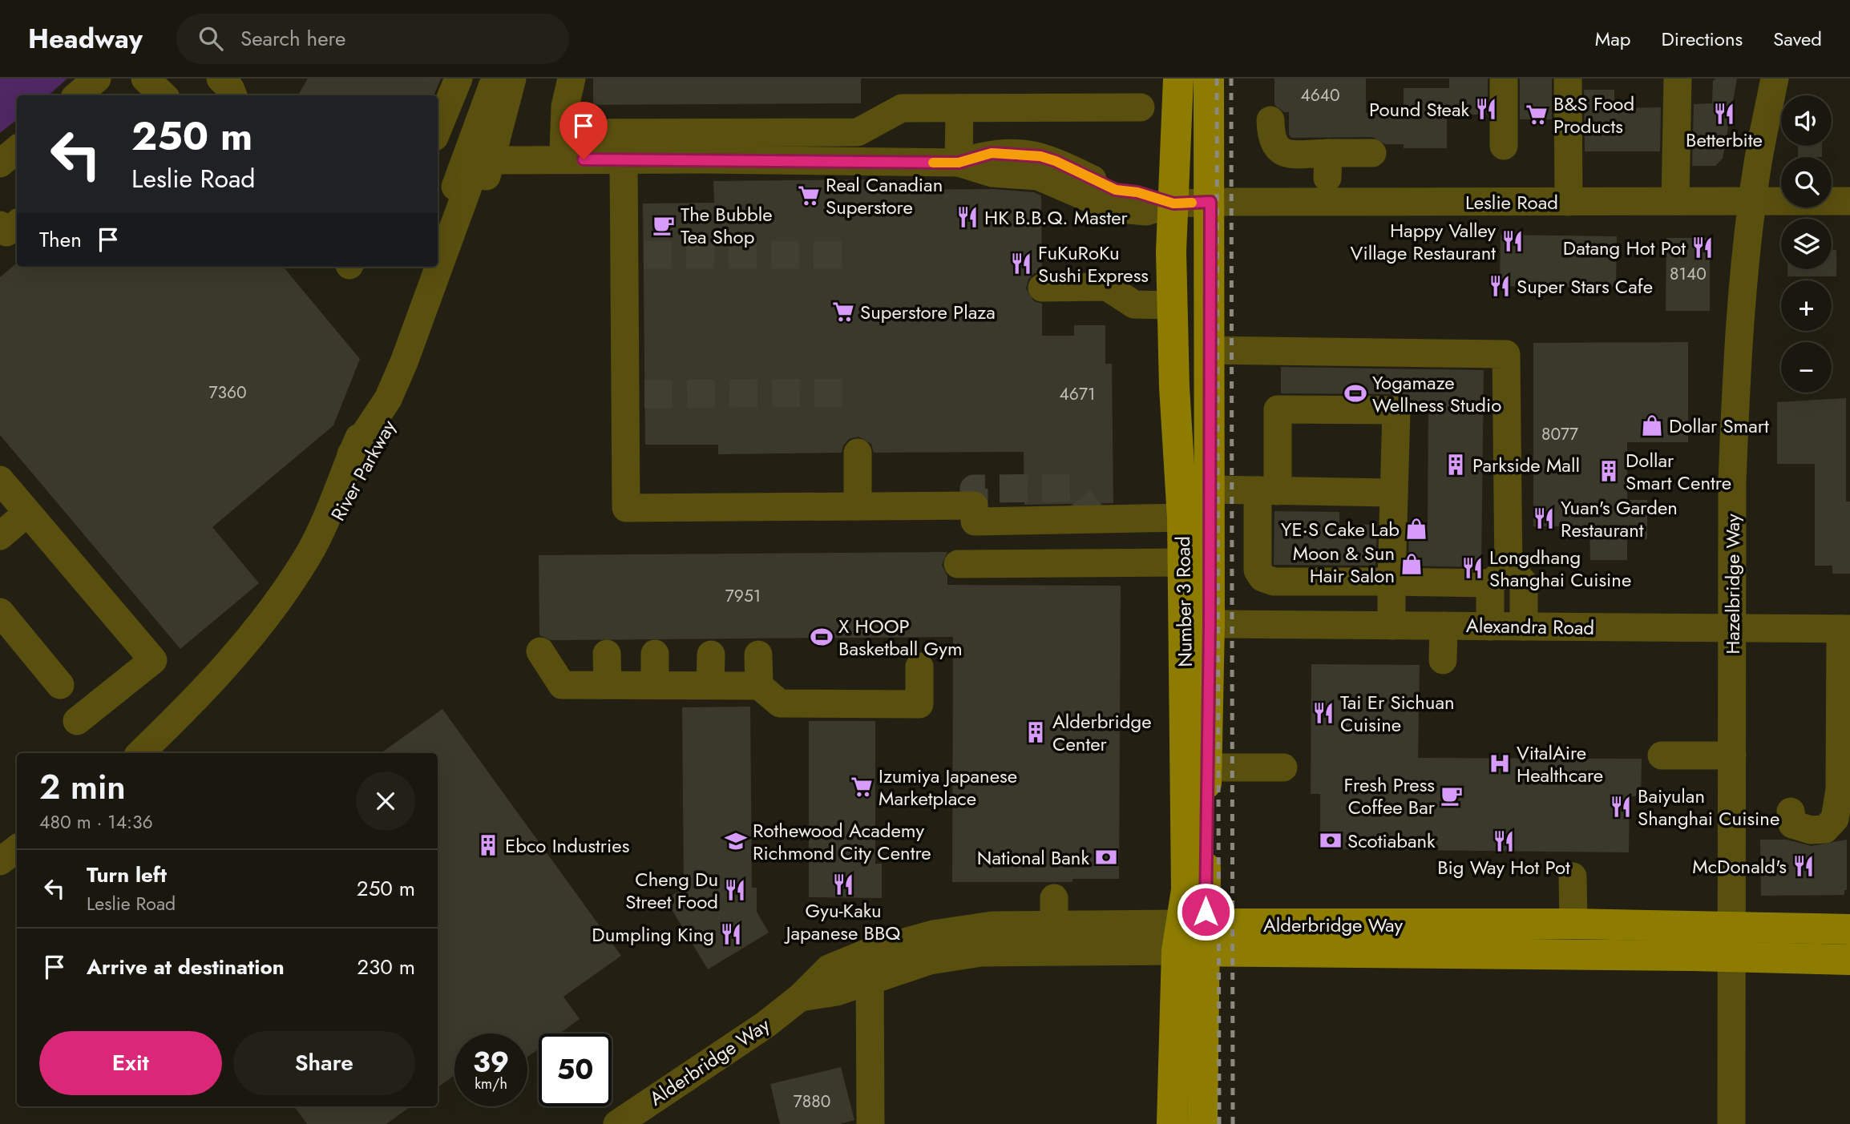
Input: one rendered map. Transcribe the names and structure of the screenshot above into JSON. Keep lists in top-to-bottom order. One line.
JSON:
{"streets":{"main road":["Number 3 Road","Alderbridge Way"],"street":["Leslie Road","River Parkway","Hazelbridge Way","Alexandra Road"]},"crossings":[["Leslie Road","River Parkway"],["Leslie Road","Hazelbridge Way"],["Leslie Road","Number 3 Road"],["Hazelbridge Way","Alexandra Road"],["Hazelbridge Way","Alderbridge Way"],["Number 3 Road","Alexandra Road"],["Number 3 Road","Alderbridge Way"]],"places":{"restaurant":["Pound Steak","Betterbite","HK B.B.Q. Master","Happy Valley Village Restaurant","Datang Hot Pot","FuKuRoKu Sushi Express","Super Stars Cafe","Yuan's Garden Restaurant","Longdhang Shanghai Cuisine","Tai Er Sichuan Cuisine","Baiyulan Shanghai Cuisine","Big Way Hot Pot","McDonald's","Gyu-Kaku Japanese BBQ","Cheng Du Street Food","Dumpling King"],"supermarket":["B&S Food Products","Real Canadian Superstore","Superstore Plaza","Izumiya Japanese Marketplace"],"cafe":["The Bubble Tea Shop","Fresh Press Coffee Bar"],"sports":["Yogamaze Wellness Studio","X HOOP Basketball Gym"],"shop":["Dollar Smart","YE·S Cake Lab","Moon & Sun Hair Salon"],"building":["Parkside Mall","Dollar Smart Centre","Alderbridge Center","Ebco Industries"],"hospital":["VitalAire Healthcare"],"bank":["Scotiabank","National Bank"],"school or university":["Rothewood Academy Richmond City Centre"]},"house_numbers":["4640","8140","7360","4671","8077","7951","7880"],"page":{"header":"Headway","search":"Search here","nav":["Map","Directions","Saved"],"map_buttons":["+","−"],"turn":["250 m","Leslie Road"],"then":"Then","heading":["2 min","480 m · 14:36"],"list":[{"name":"Turn left","note":"Leslie Road","value":"250 m"},{"name":"Arrive at destination","value":"230 m"}],"buttons":["Exit","Share"],"speed":"39 km/h","limit":"50"}}
